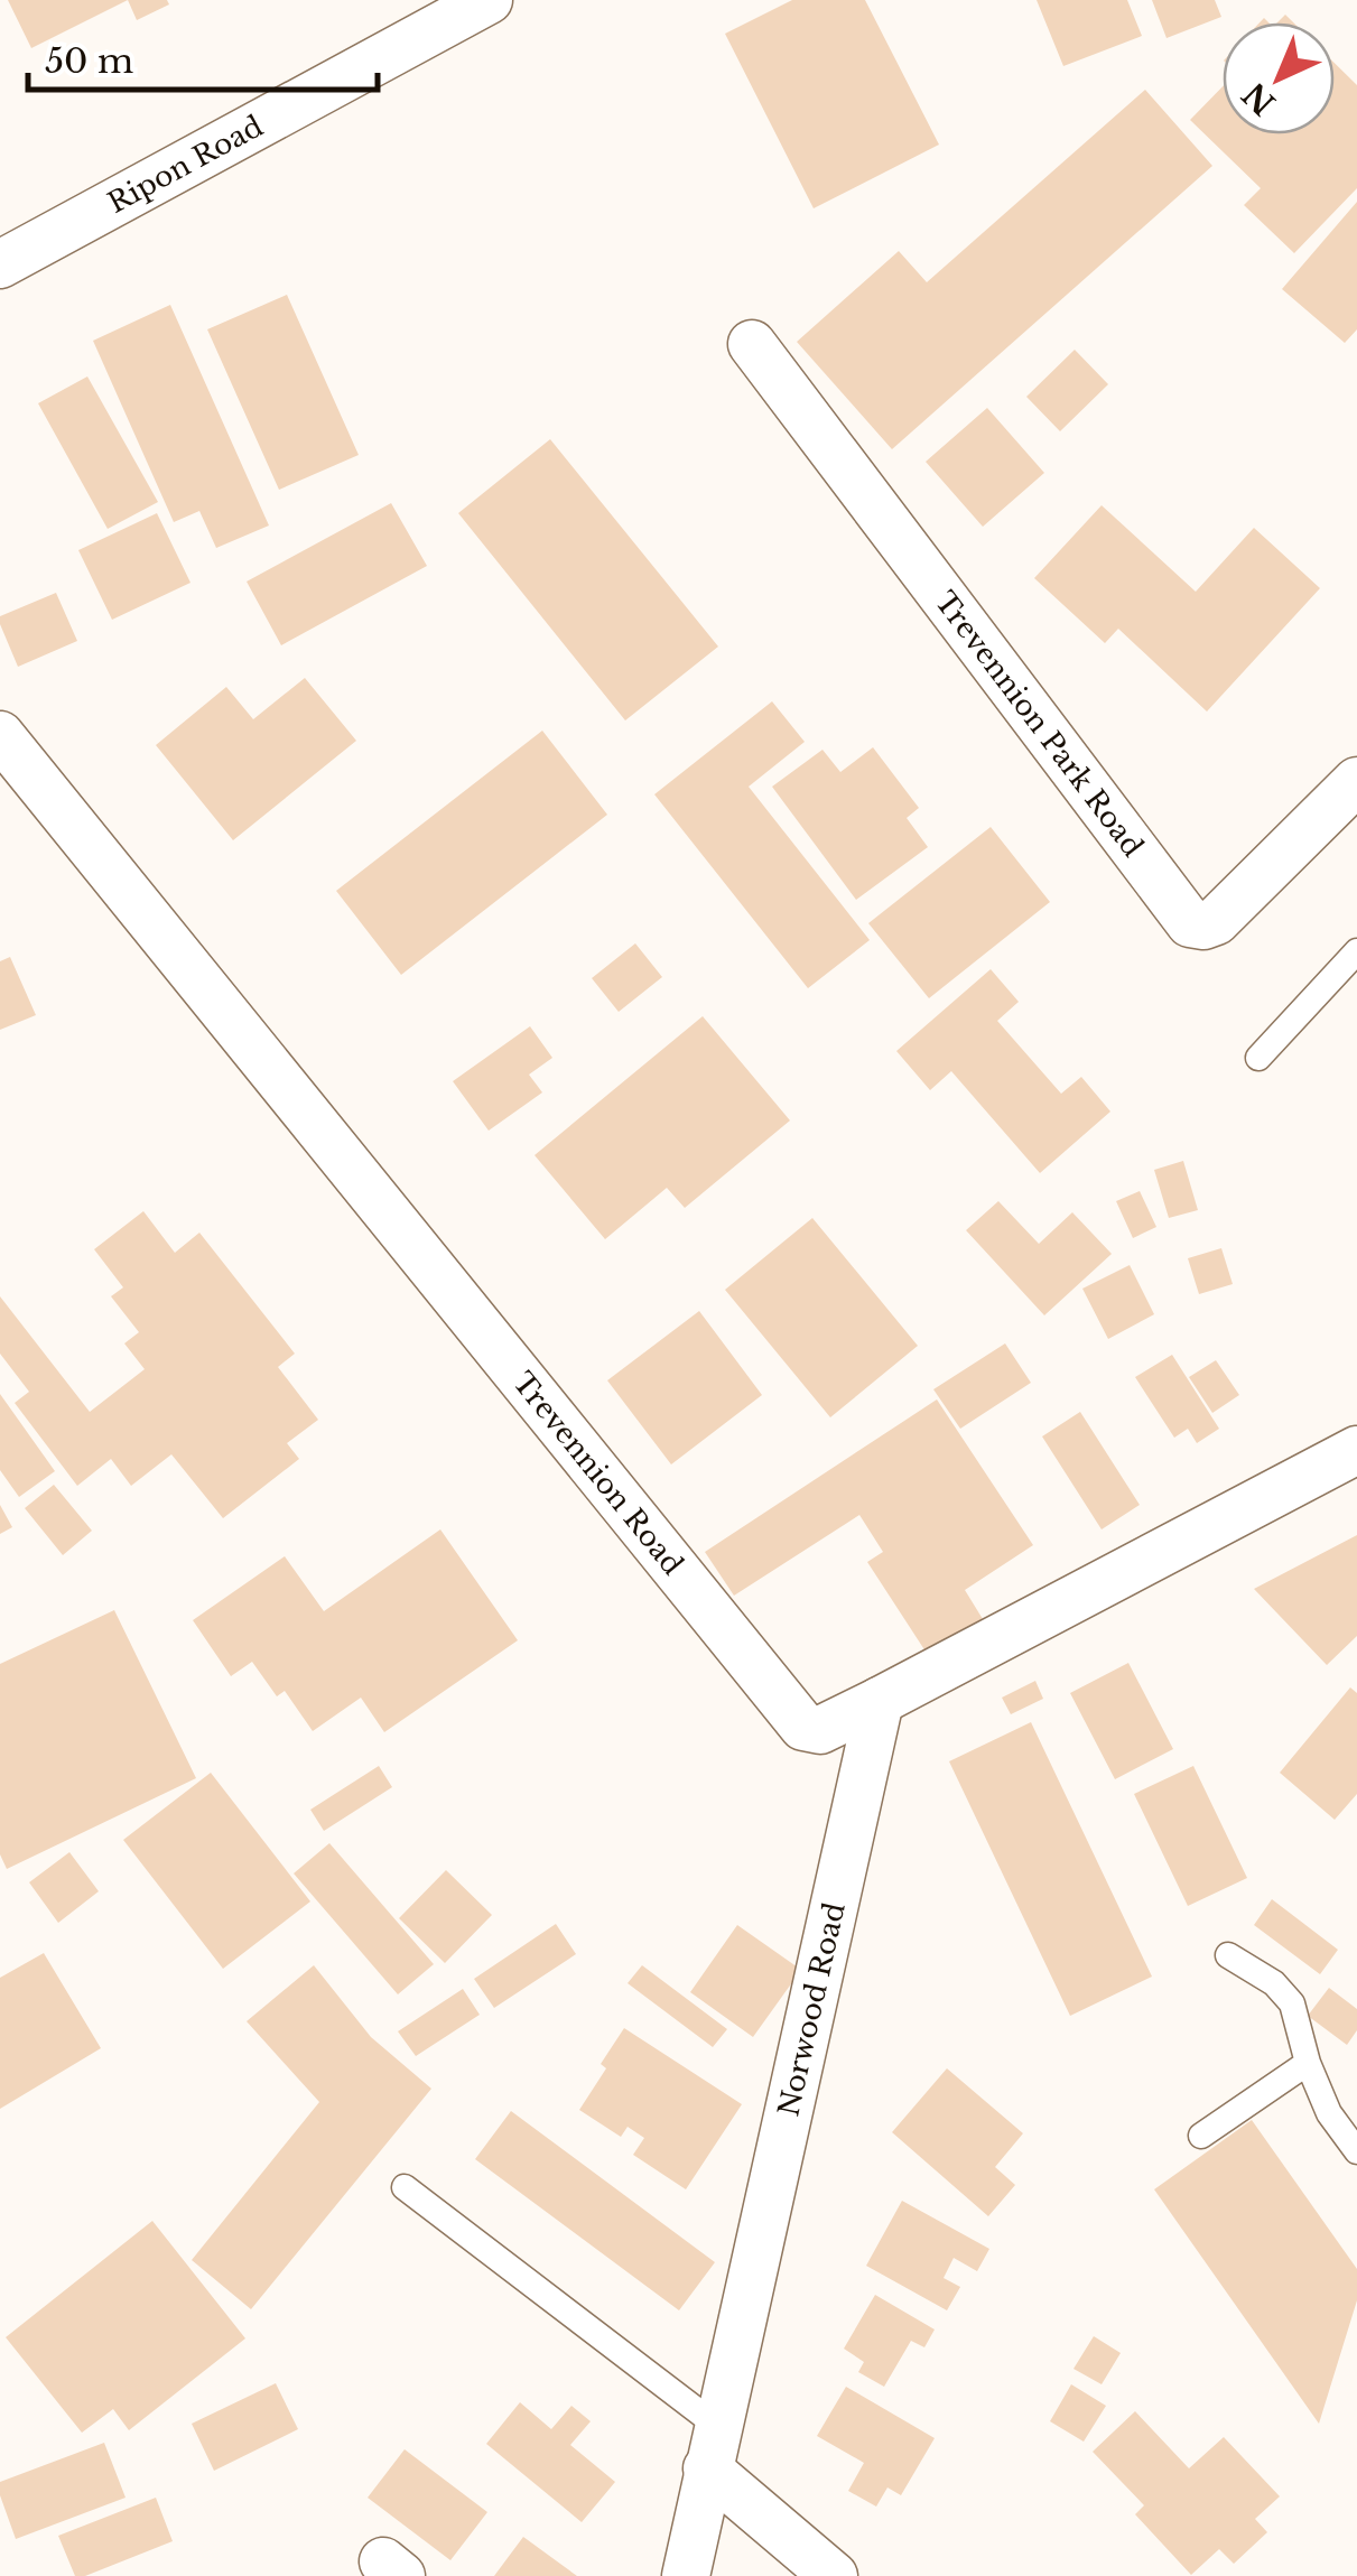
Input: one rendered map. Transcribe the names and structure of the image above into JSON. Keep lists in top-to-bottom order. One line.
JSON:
{"streets":{"street":["Ripon Road","Trevennion Park Road","Trevennion Road","Norwood Road"]},"crossings":[["Trevennion Road","Norwood Road"]],"scale_bar":"50 m","north":"bottom left"}
